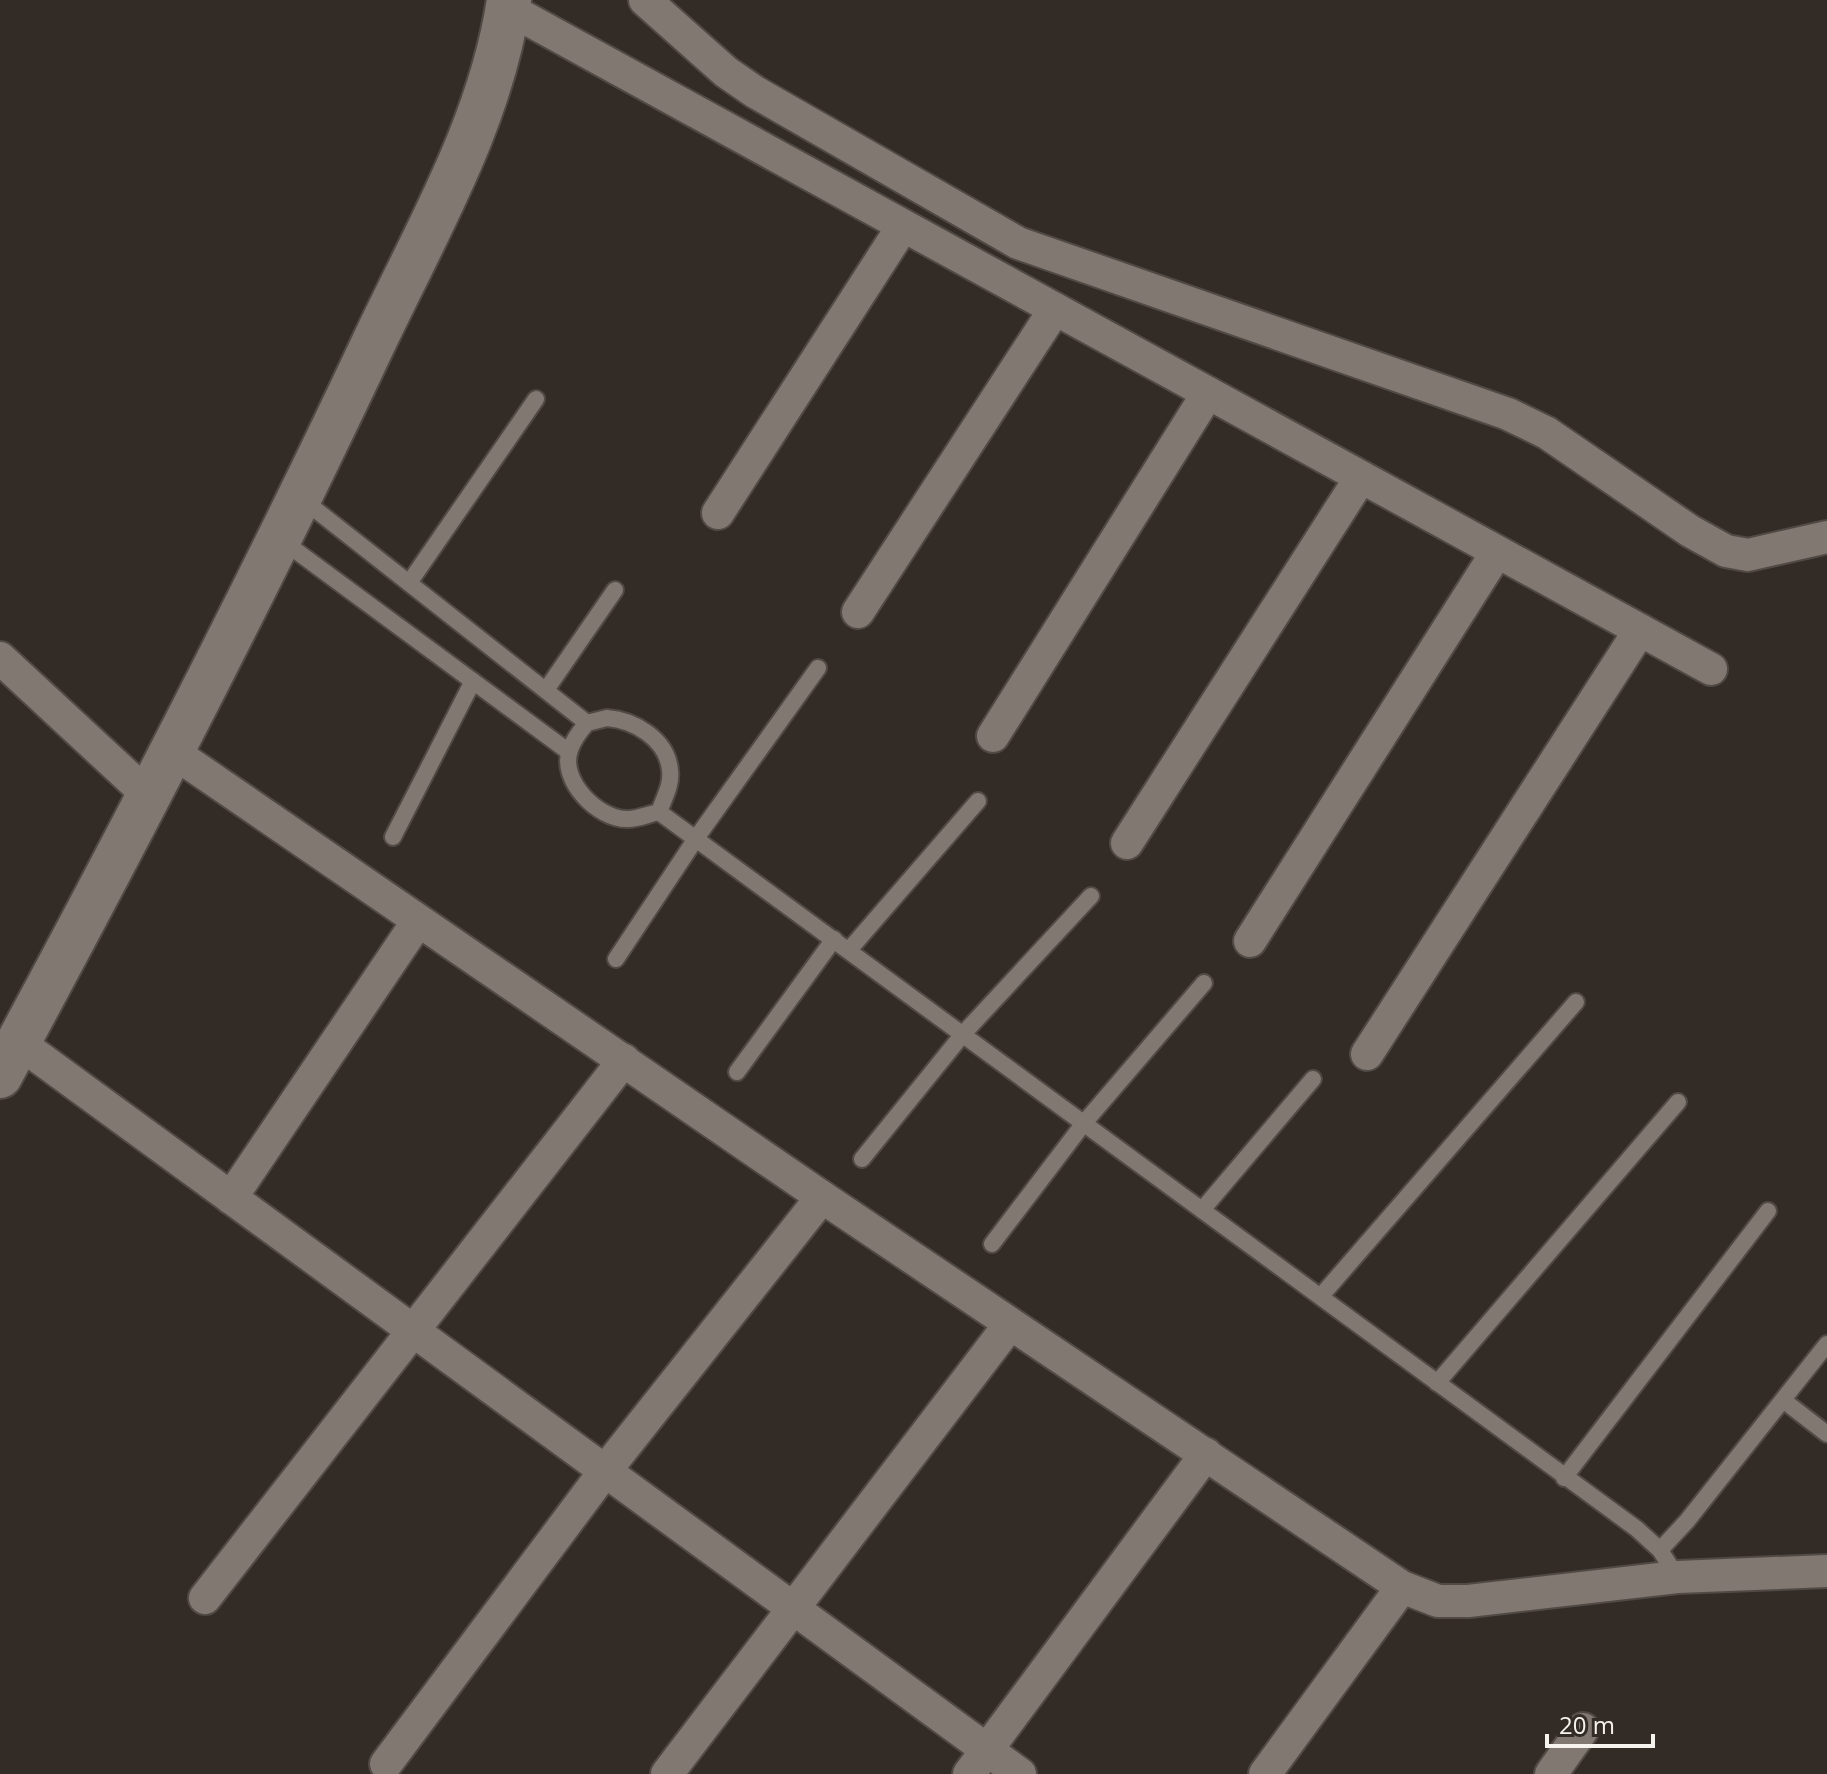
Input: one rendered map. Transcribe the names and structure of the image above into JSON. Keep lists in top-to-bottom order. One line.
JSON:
{"scale_bar":"20 m"}
